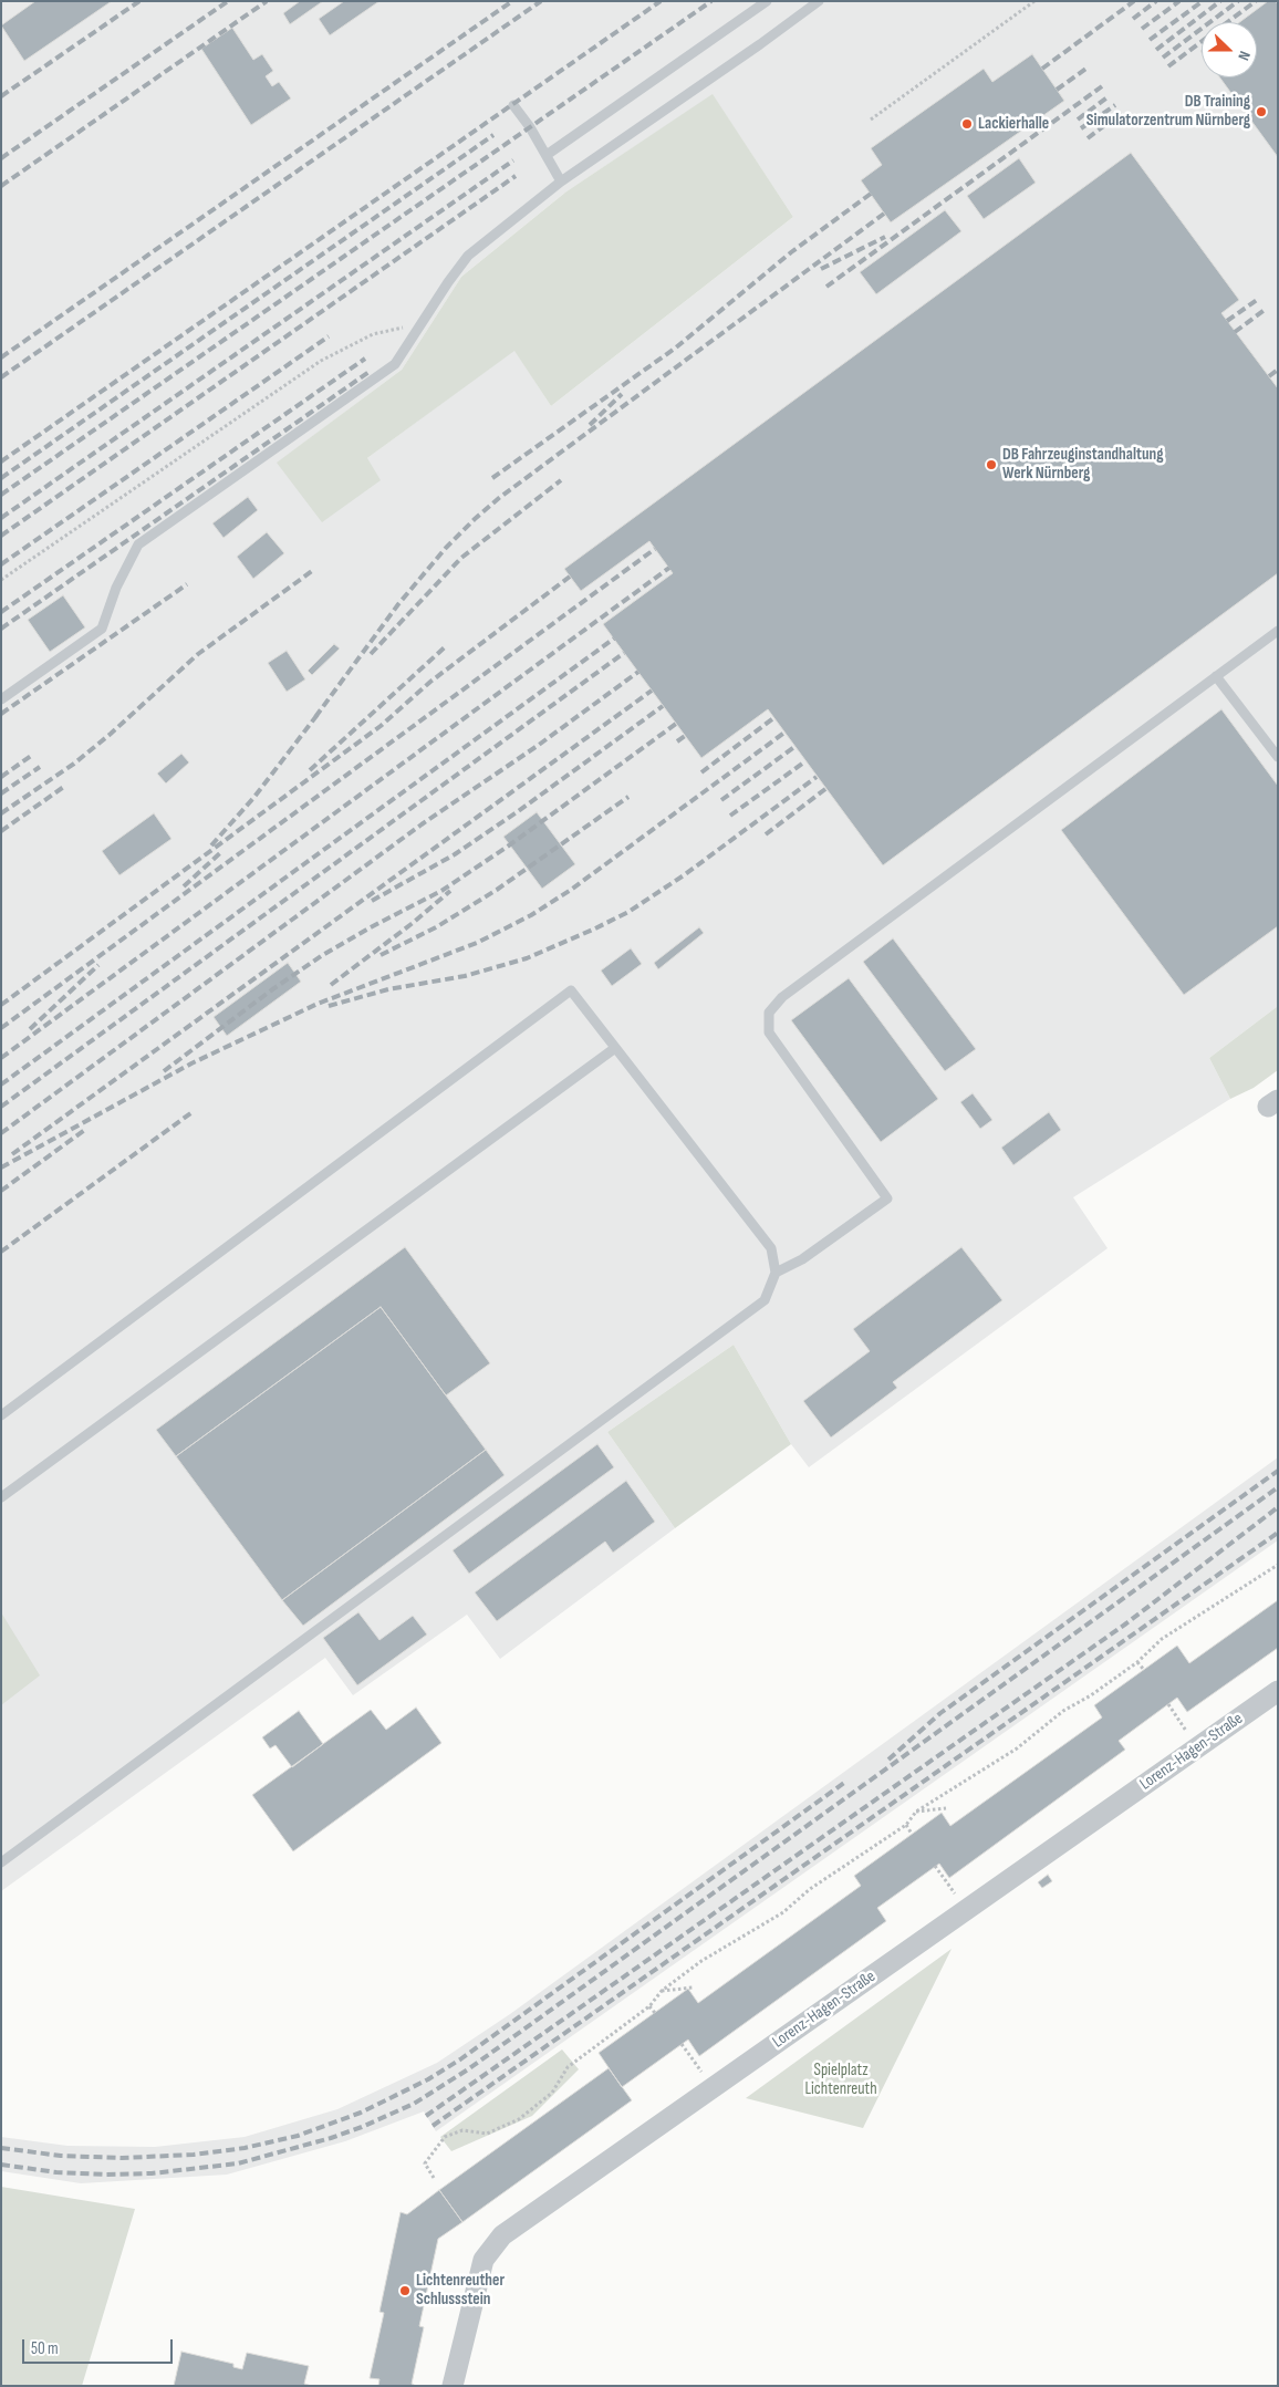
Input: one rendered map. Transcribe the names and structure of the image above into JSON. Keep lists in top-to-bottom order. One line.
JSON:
{"streets":{"street":["Lorenz-Hagen-Straße"]},"parks":["Spielplatz Lichtenreuth"],"places":["DB Training Simulatorzentrum Nürnberg","Lackierhalle","DB Fahrzeuginstandhaltung Werk Nürnberg","Lichtenreuther Schlussstein"],"scale_bar":"50 m","north":"right"}
